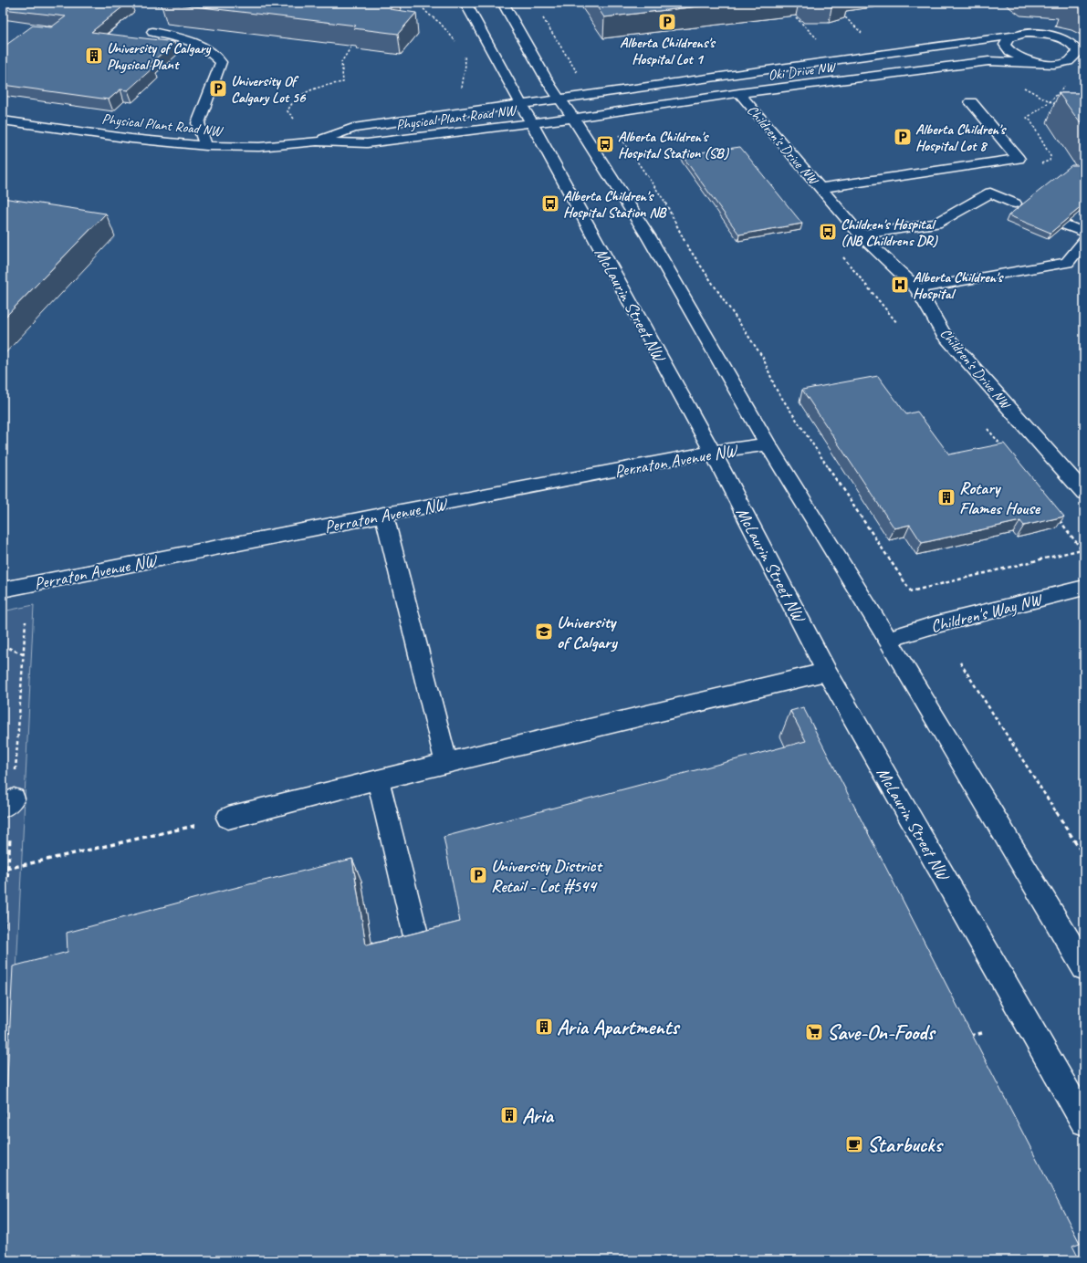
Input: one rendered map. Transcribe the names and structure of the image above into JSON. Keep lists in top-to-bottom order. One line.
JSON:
{"streets":{"street":["Oki Drive NW","Physical Plant Road NW","Children's Drive NW","McLaurin Street NW","Perraton Avenue NW","Children's Way NW"]},"crossings":[["Oki Drive NW","Physical Plant Road NW"],["Oki Drive NW","Children's Drive NW"],["Oki Drive NW","McLaurin Street NW"],["Physical Plant Road NW","McLaurin Street NW"],["McLaurin Street NW","Perraton Avenue NW"]],"places":{"parking":["Alberta Childrens's Hospital Lot 1","University Of Calgary Lot 56","Alberta Children's Hospital Lot 8","University District Retail - Lot #544"],"building":["University of Calgary Physical Plant","Rotary Flames House","Aria Apartments","Aria"],"bus stop":["Alberta Children's Hospital Station (SB)","Alberta Children's Hospital Station NB","Children's Hospital (NB Childrens DR)"],"hospital":["Alberta Children's Hospital"],"school or university":["University of Calgary"],"supermarket":["Save-On-Foods"],"cafe":["Starbucks"]}}
